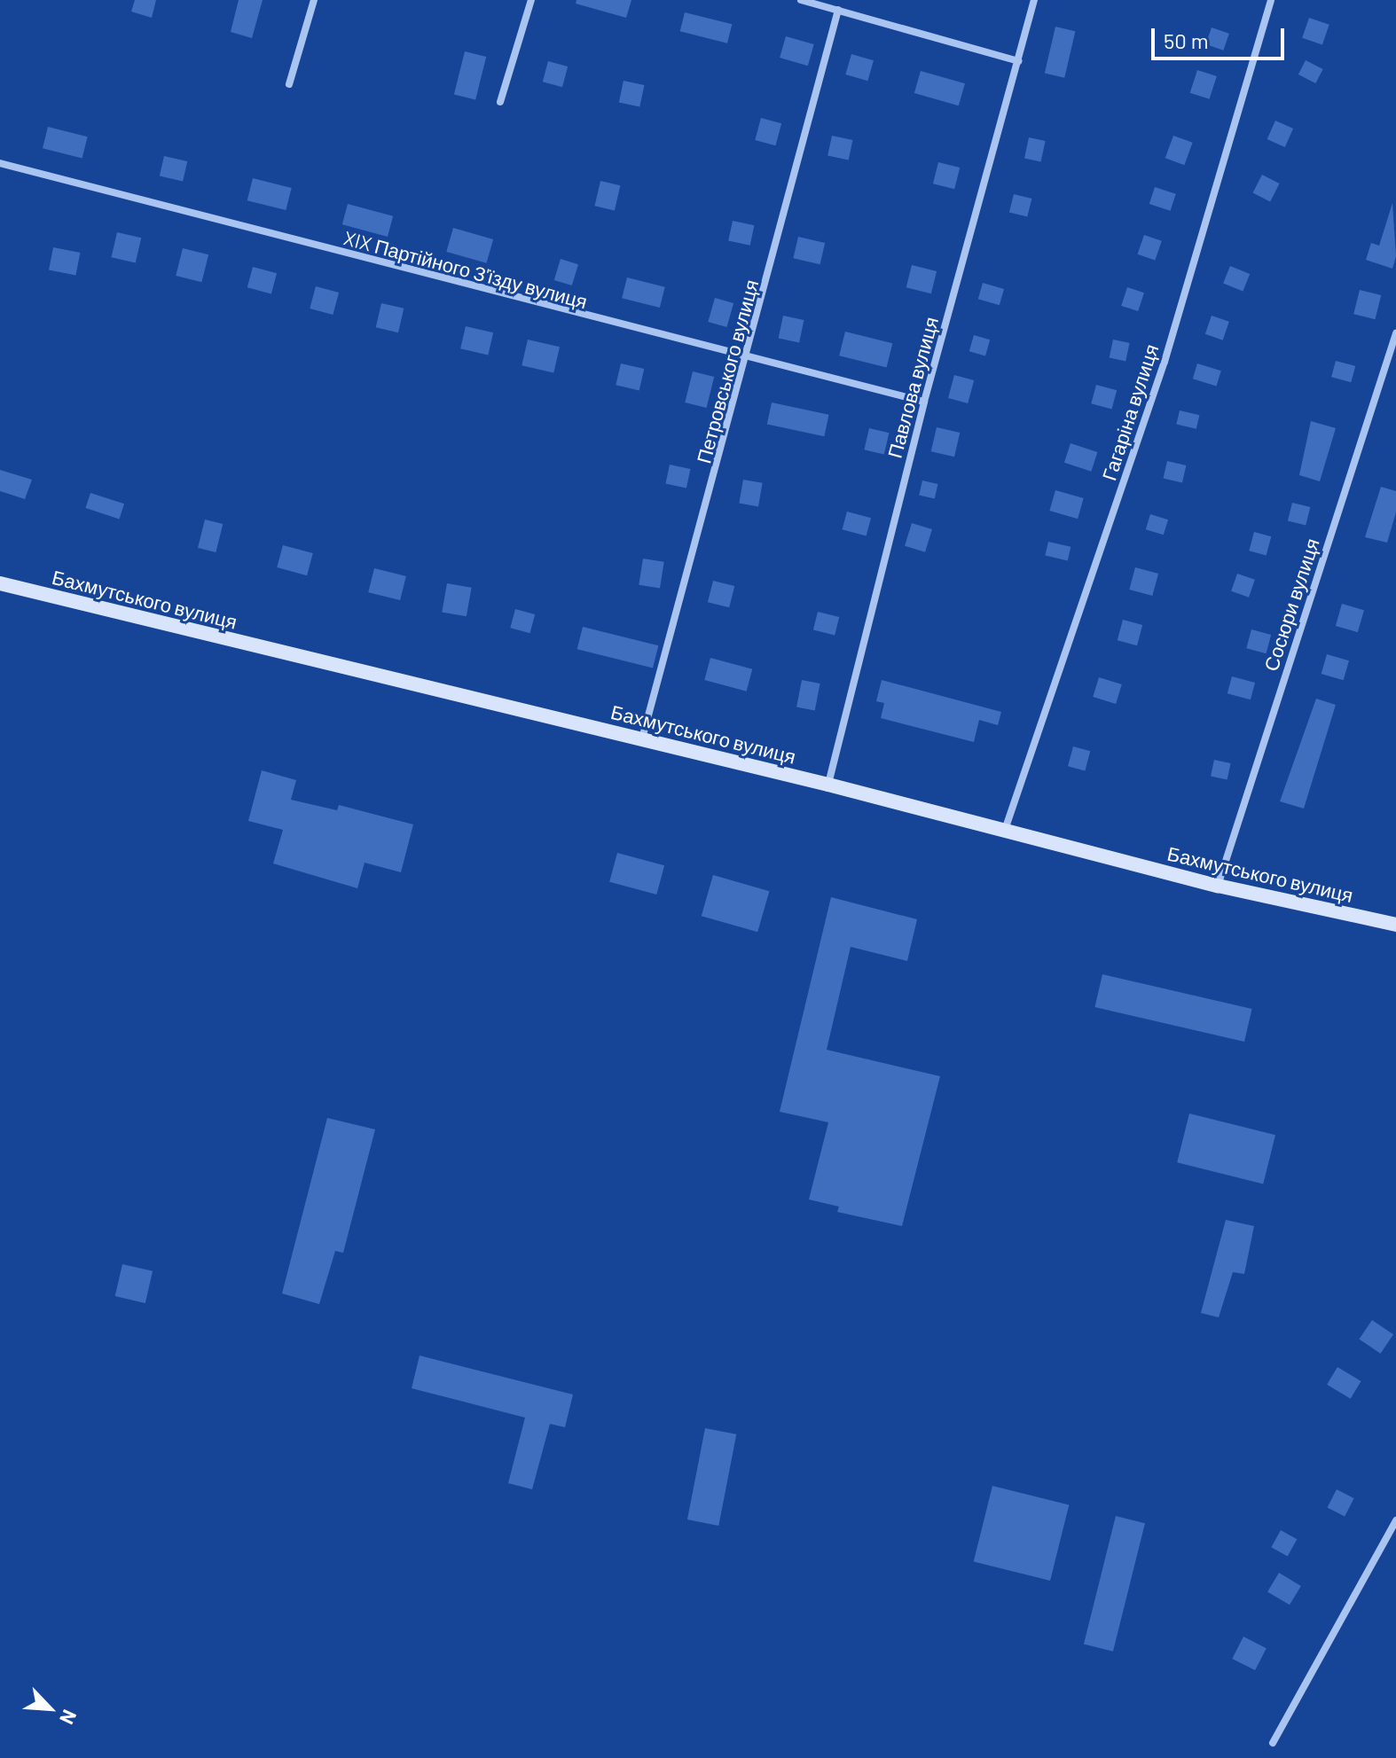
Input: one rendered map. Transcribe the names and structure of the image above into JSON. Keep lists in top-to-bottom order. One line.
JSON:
{"streets":{"main road":["Бахмутського вулиця"],"street":["XIX Партійного З'їзду вулиця","Петровського вулиця","Павлова вулиця","Гагаріна вулиця","Сосюри вулиця"]},"crossings":[["XIX Партійного З'їзду вулиця","Петровського вулиця"],["XIX Партійного З'їзду вулиця","Павлова вулиця"],["Петровського вулиця","Бахмутського вулиця"],["Павлова вулиця","Бахмутського вулиця"],["Гагаріна вулиця","Бахмутського вулиця"],["Бахмутського вулиця","Сосюри вулиця"]],"scale_bar":"50 m","north":"bottom right"}
